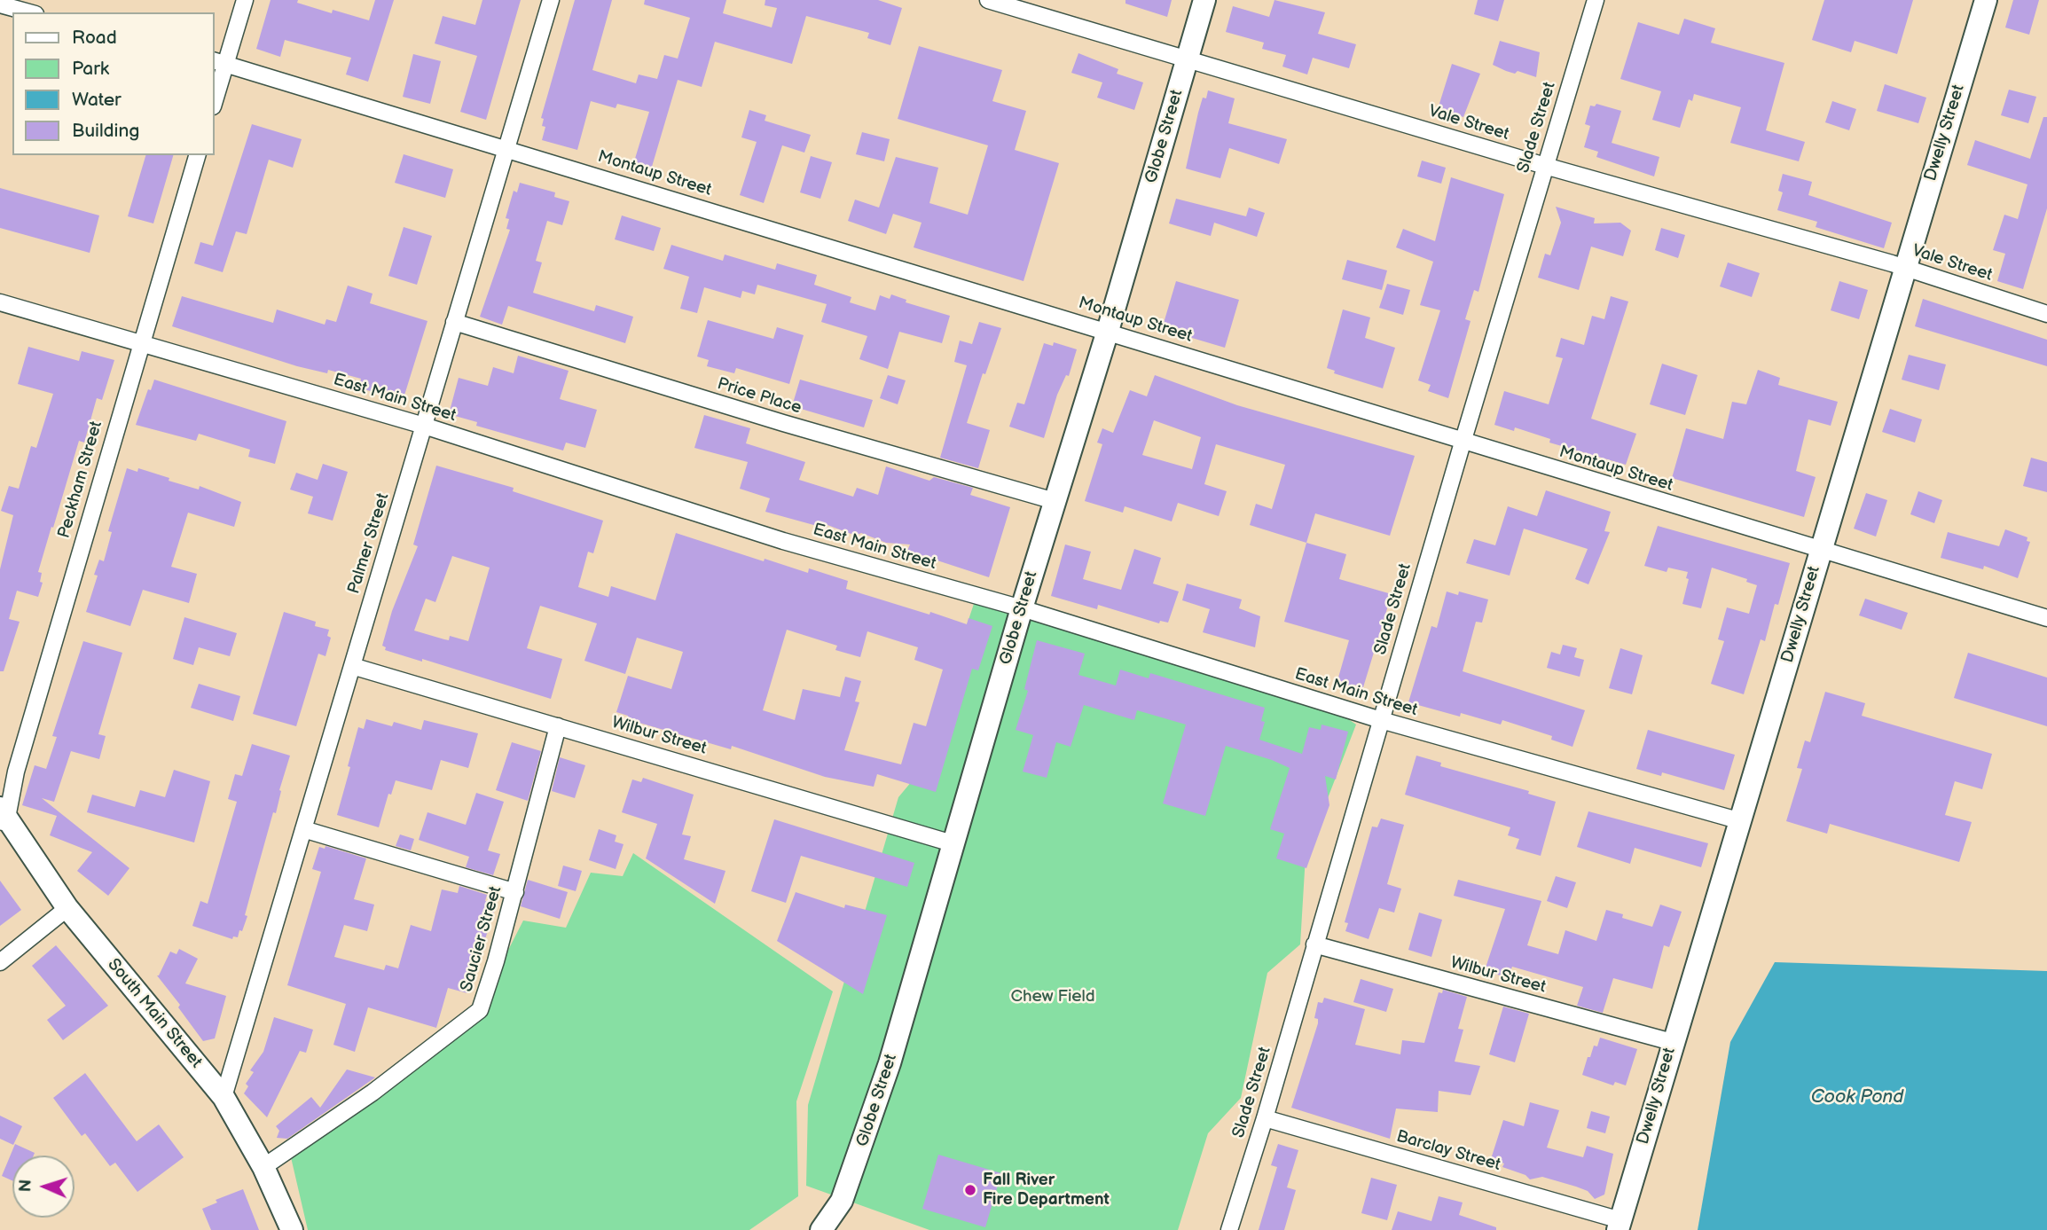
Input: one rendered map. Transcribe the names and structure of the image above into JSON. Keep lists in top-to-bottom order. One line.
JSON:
{"streets":{"main road":["Dwelly Street","Globe Street","South Main Street"],"street":["Vale Street","Slade Street","Montaup Street","Price Place","East Main Street","Peckham Street","Palmer Street","Wilbur Street","Saucier Street","Barclay Street"]},"crossings":[["Vale Street","Slade Street"],["Vale Street","Dwelly Street"],["Vale Street","Globe Street"],["Slade Street","Montaup Street"],["Slade Street","East Main Street"],["Slade Street","Wilbur Street"],["Slade Street","Barclay Street"],["Dwelly Street","Montaup Street"],["Dwelly Street","East Main Street"],["Dwelly Street","Wilbur Street"],["Dwelly Street","Barclay Street"],["Globe Street","Montaup Street"],["Globe Street","Price Place"],["Globe Street","East Main Street"],["Globe Street","Wilbur Street"],["Montaup Street","Palmer Street"],["Price Place","Palmer Street"],["East Main Street","Peckham Street"],["East Main Street","Palmer Street"],["Peckham Street","South Main Street"],["Palmer Street","Wilbur Street"],["Palmer Street","South Main Street"],["Wilbur Street","Saucier Street"],["Saucier Street","South Main Street"]],"water":["Cook Pond"],"parks":["Chew Field"],"places":["Fall River Fire Department"],"legend":["Road","Park","Water","Building"],"north":"left"}
